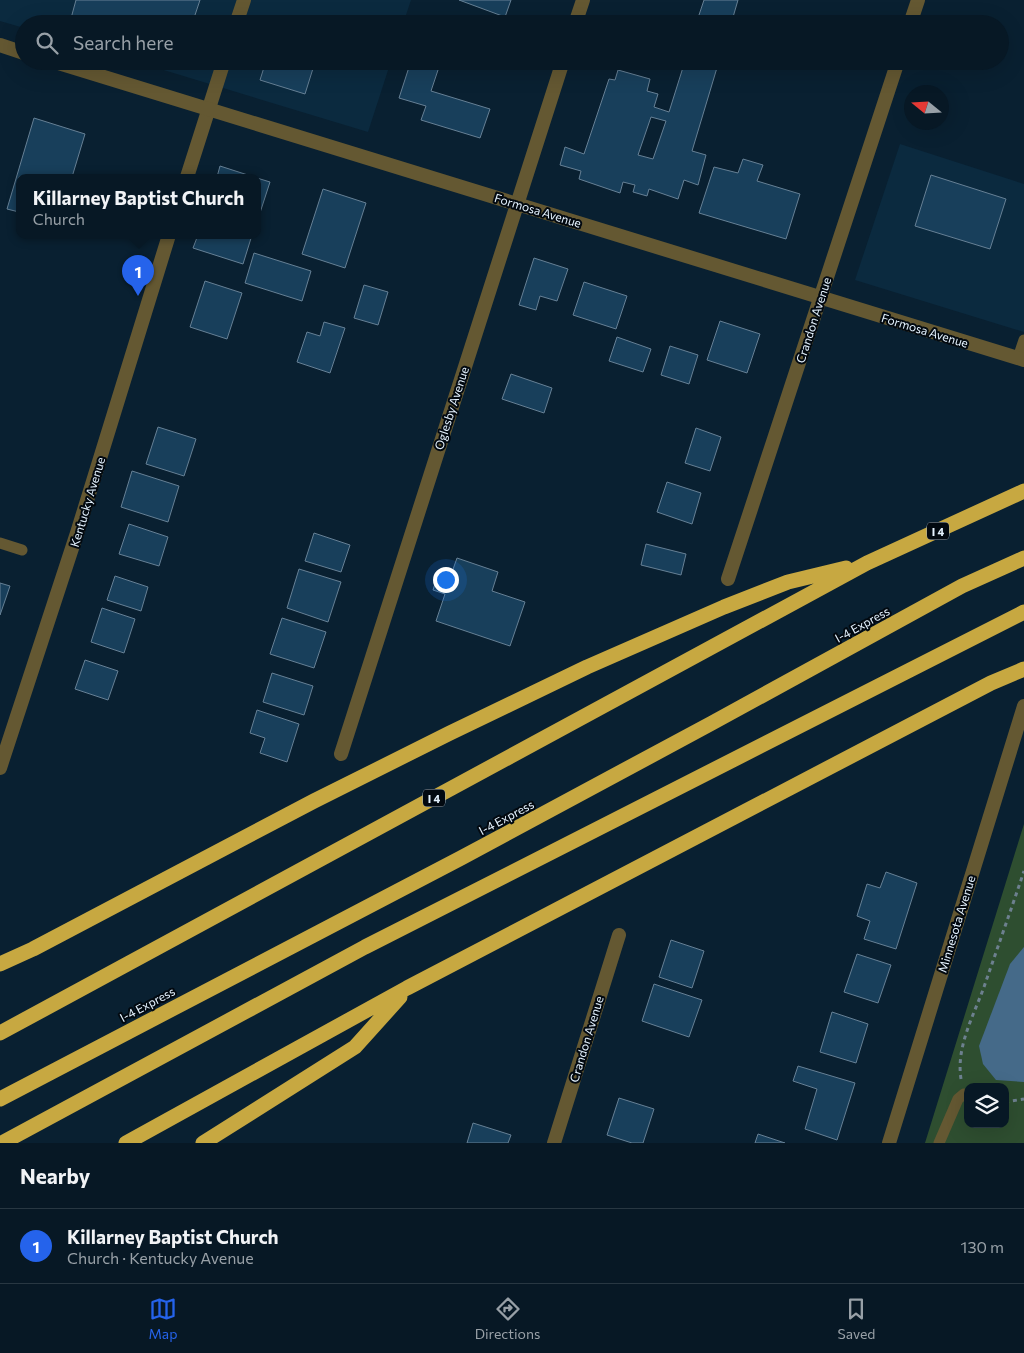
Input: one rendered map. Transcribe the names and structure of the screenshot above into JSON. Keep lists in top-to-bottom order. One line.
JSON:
{"streets":{"highway":["I 4","I-4 Express"],"street":["Formosa Avenue","Crandon Avenue","Oglesby Avenue","Kentucky Avenue","Minnesota Avenue"]},"crossings":[["Formosa Avenue","Crandon Avenue"],["Formosa Avenue","Oglesby Avenue"]],"north":"left","page":{"search":"Search here","popup":["Killarney Baptist Church","Church"],"pins":"1","heading":"Nearby","list":[{"mark":"1","name":"Killarney Baptist Church","note":"Church · Kentucky Avenue","value":"130 m"}],"nav":["Map","Directions","Saved"]}}
